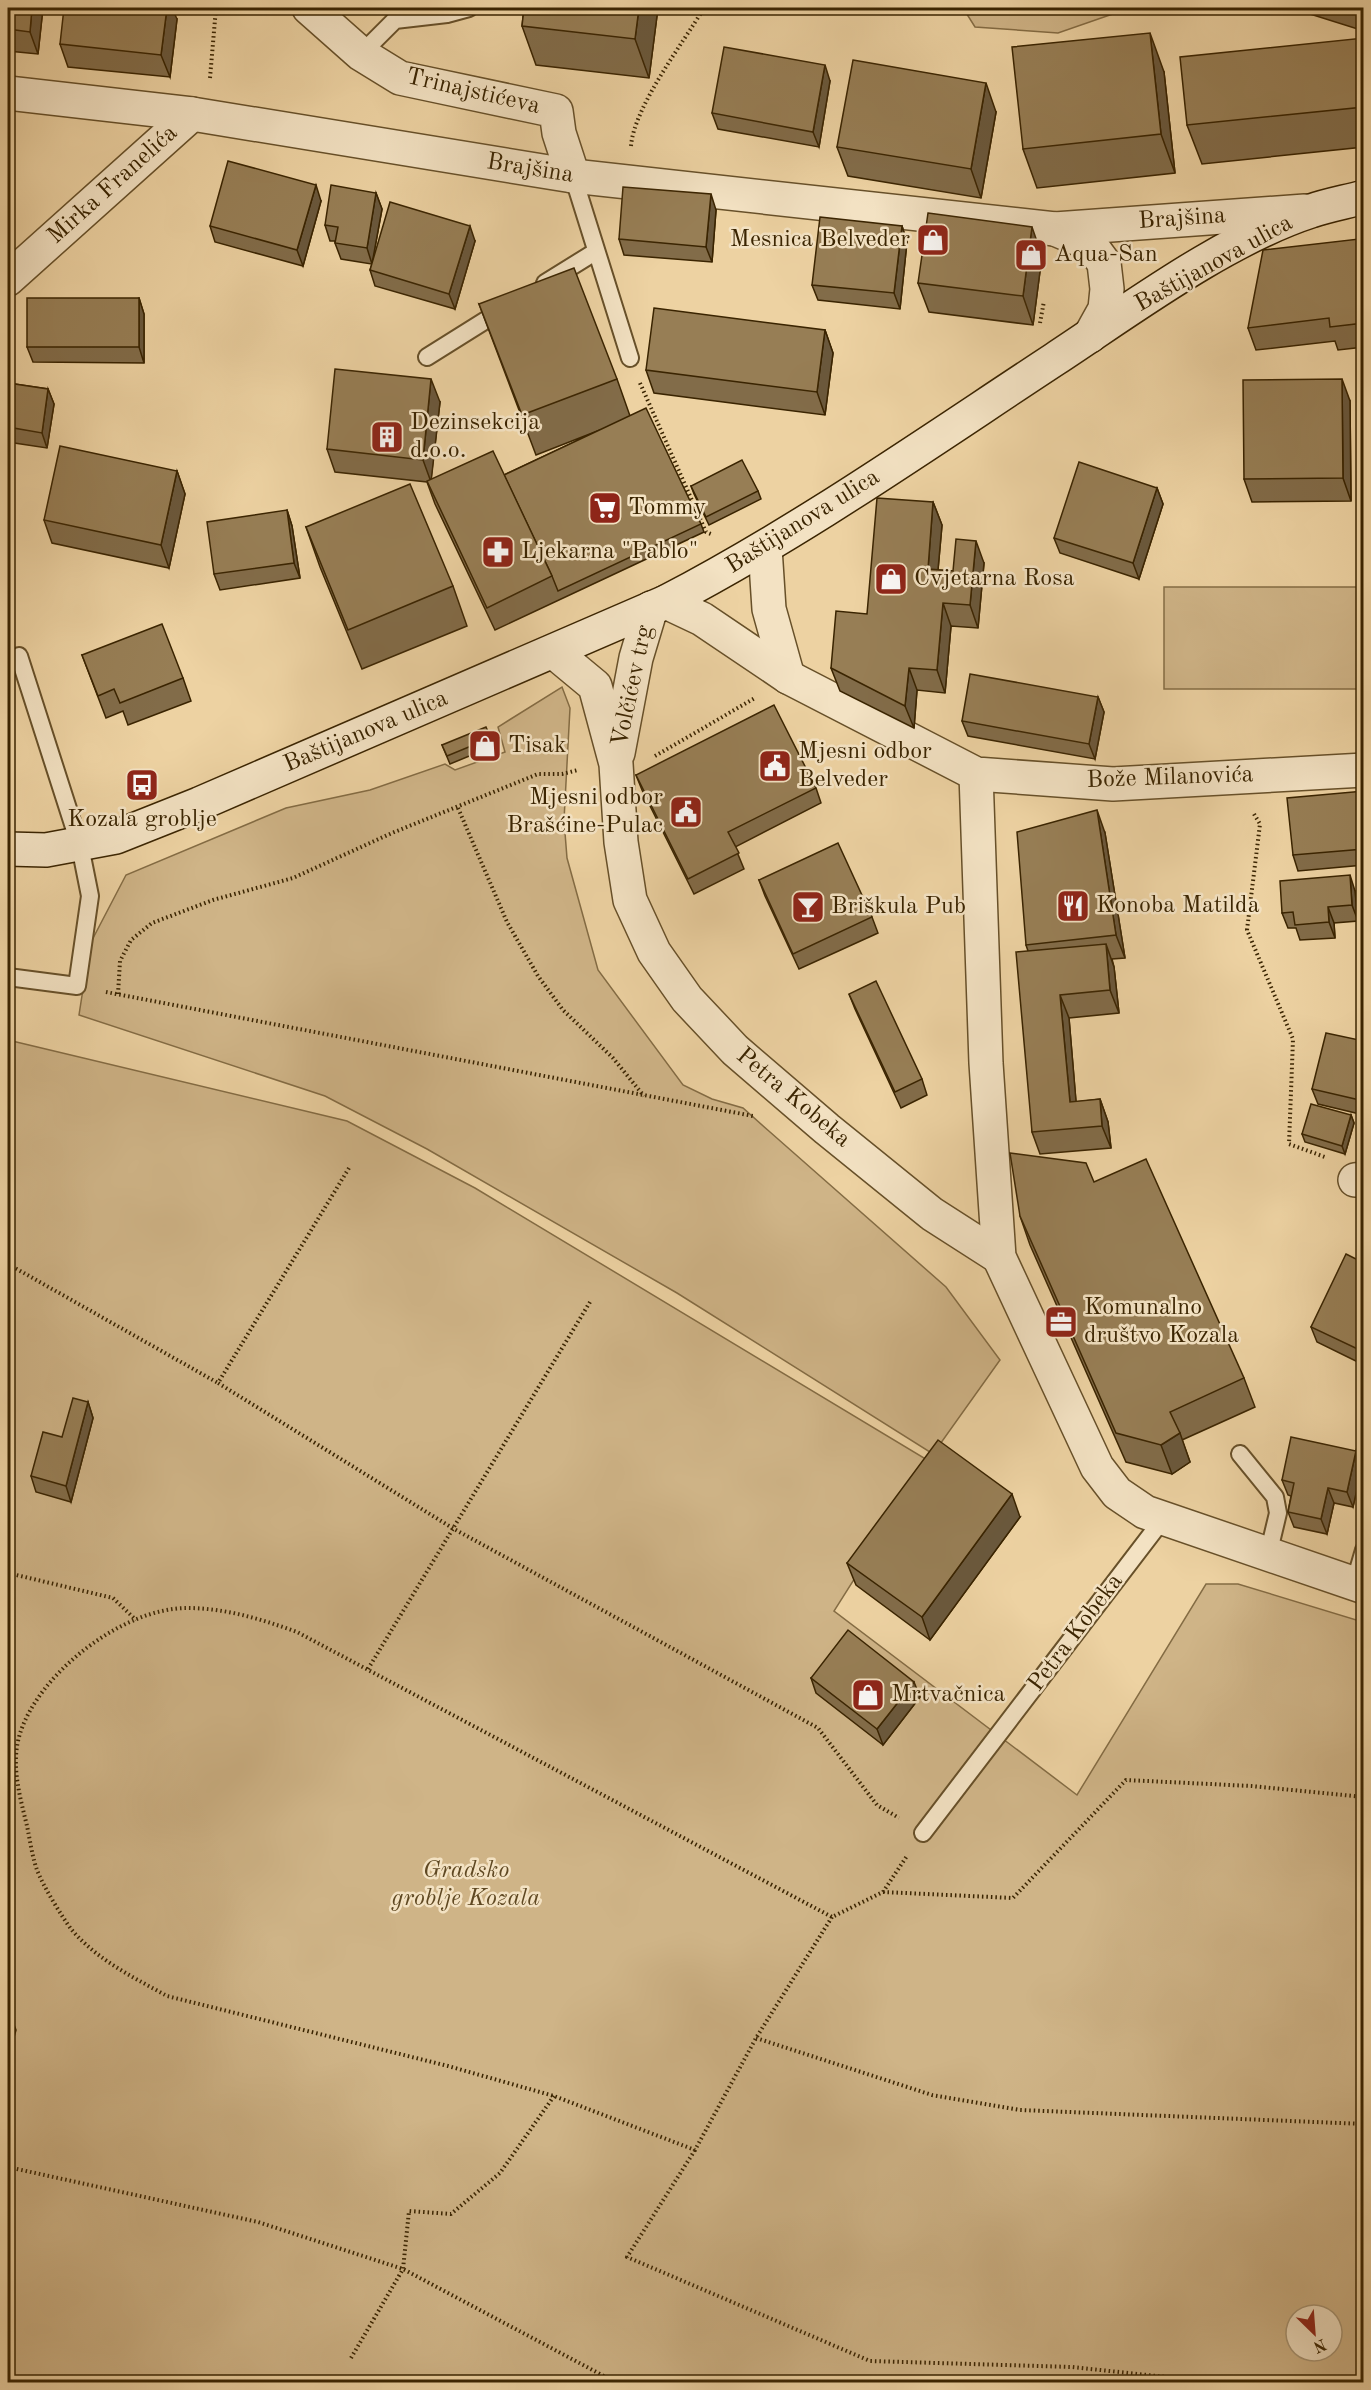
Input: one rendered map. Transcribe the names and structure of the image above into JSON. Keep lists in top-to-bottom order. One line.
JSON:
{"streets":{"street":["Trinajstićeva","Brajšina","Mirka Franelića","Baštijanova ulica","Volčićev trg","Bože Milanovića","Petra Kobeka"]},"crossings":[["Trinajstićeva","Brajšina"],["Brajšina","Mirka Franelića"],["Brajšina","Baštijanova ulica"],["Baštijanova ulica","Volčićev trg"],["Volčićev trg","Bože Milanovića"],["Volčićev trg","Petra Kobeka"]],"parks":["Gradsko groblje Kozala"],"places":{"shop":["Mesnica Belveder","Aqua-San","Cvjetarna Rosa","Tisak","Mrtvačnica"],"building":["Dezinsekcija d.o.o."],"supermarket":["Tommy"],"pharmacy":["Ljekarna \"Pablo\""],"public building":["Mjesni odbor Belveder","Mjesni odbor Brašćine-Pulac"],"bus stop":["Kozala groblje"],"restaurant":["Konoba Matilda"],"bar":["Briškula Pub"],"office":["Komunalno društvo Kozala"]},"north":"bottom right"}
